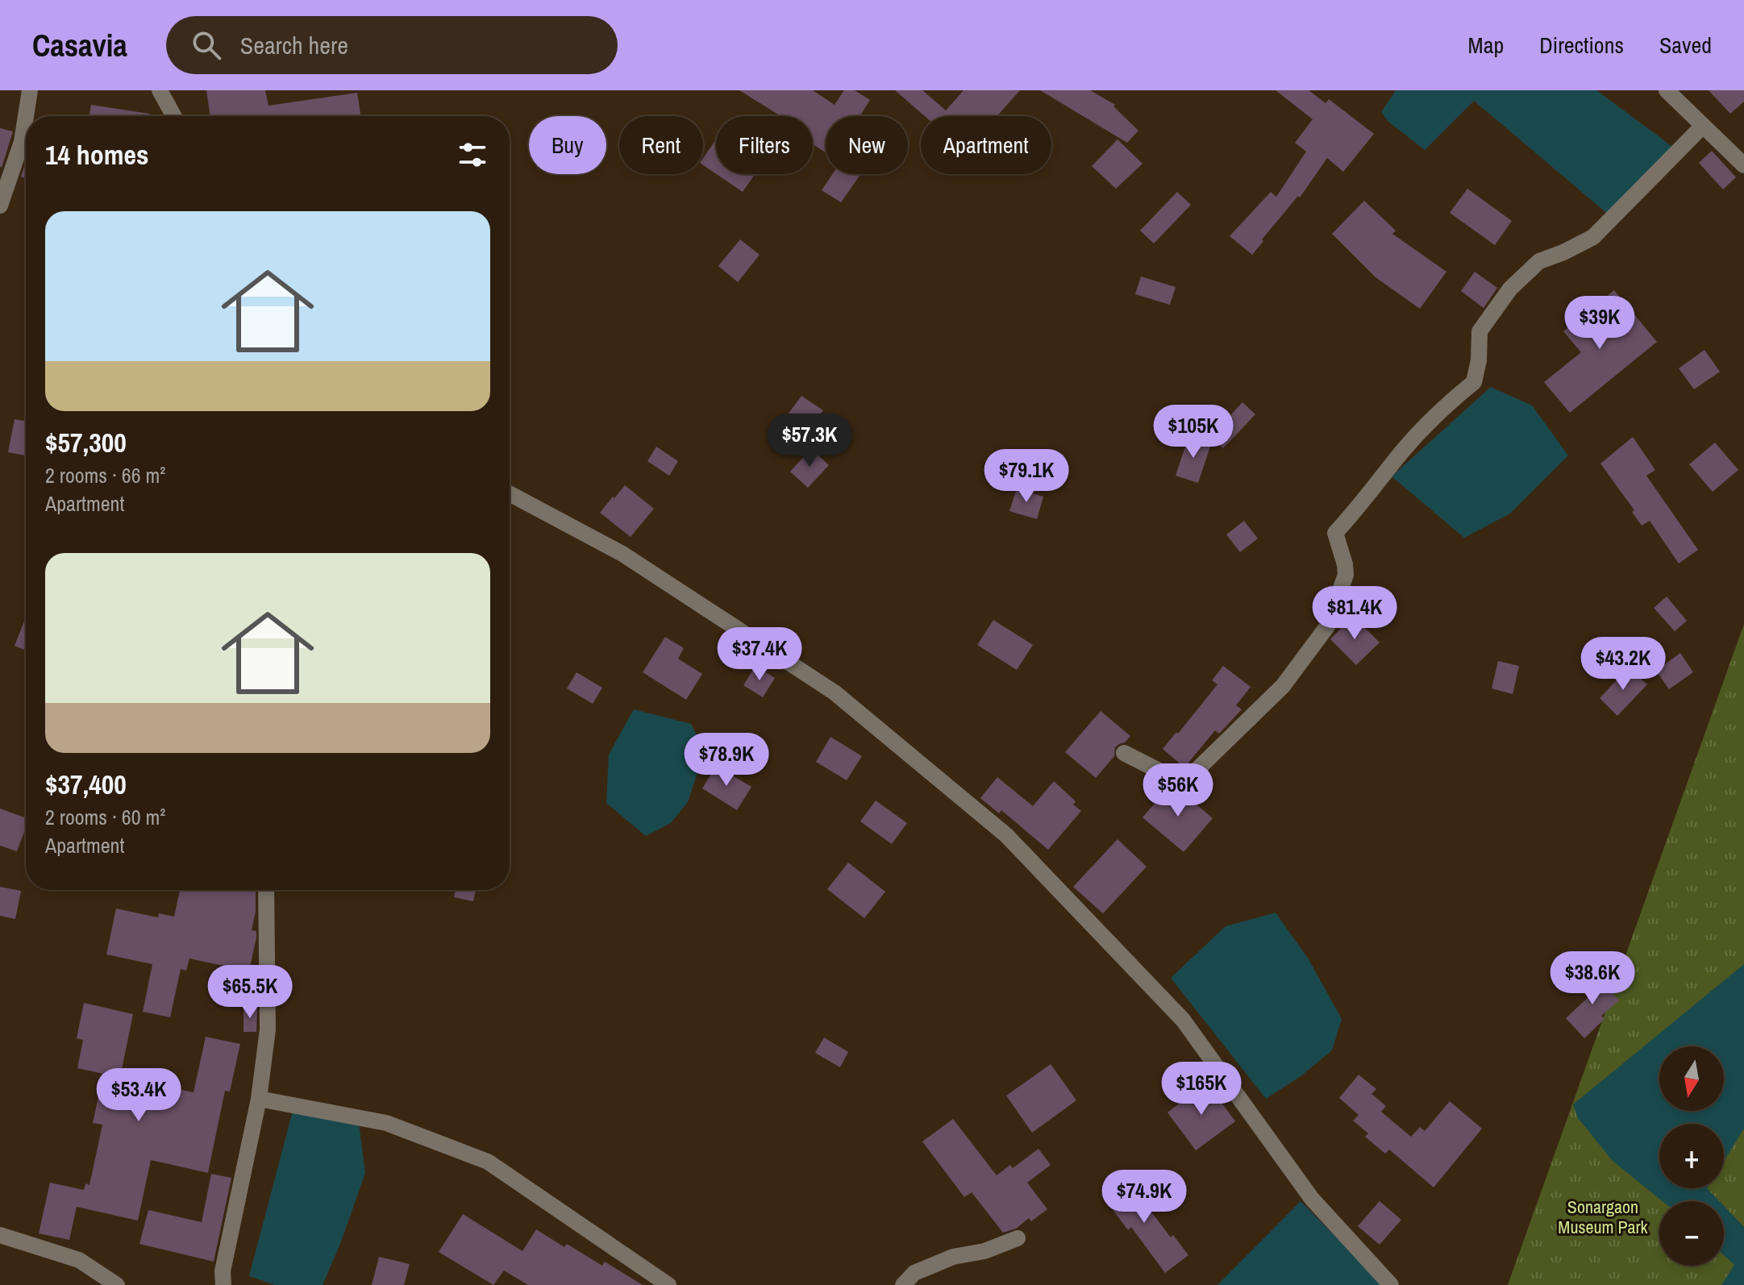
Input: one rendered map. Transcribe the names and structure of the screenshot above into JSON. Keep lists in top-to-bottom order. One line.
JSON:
{"parks":["Sonargaon Museum Park"],"north":"bottom","page":{"header":"Casavia","search":"Search here","nav":["Map","Directions","Saved"],"chip":["Buy","Rent","Filters","New","Apartment"],"heading":"14 homes","list":[{"name":"$57,300","note":"2 rooms · 66 m² · Apartment"},{"name":"$37,400","note":"2 rooms · 60 m² · Apartment"}],"price":["$39K","$105K","$57.3K","$79.1K","$81.4K","$37.4K","$43.2K","$78.9K","$56K","$38.6K","$65.5K","$165K","$53.4K","$74.9K"],"map_buttons":["+","−"]}}
